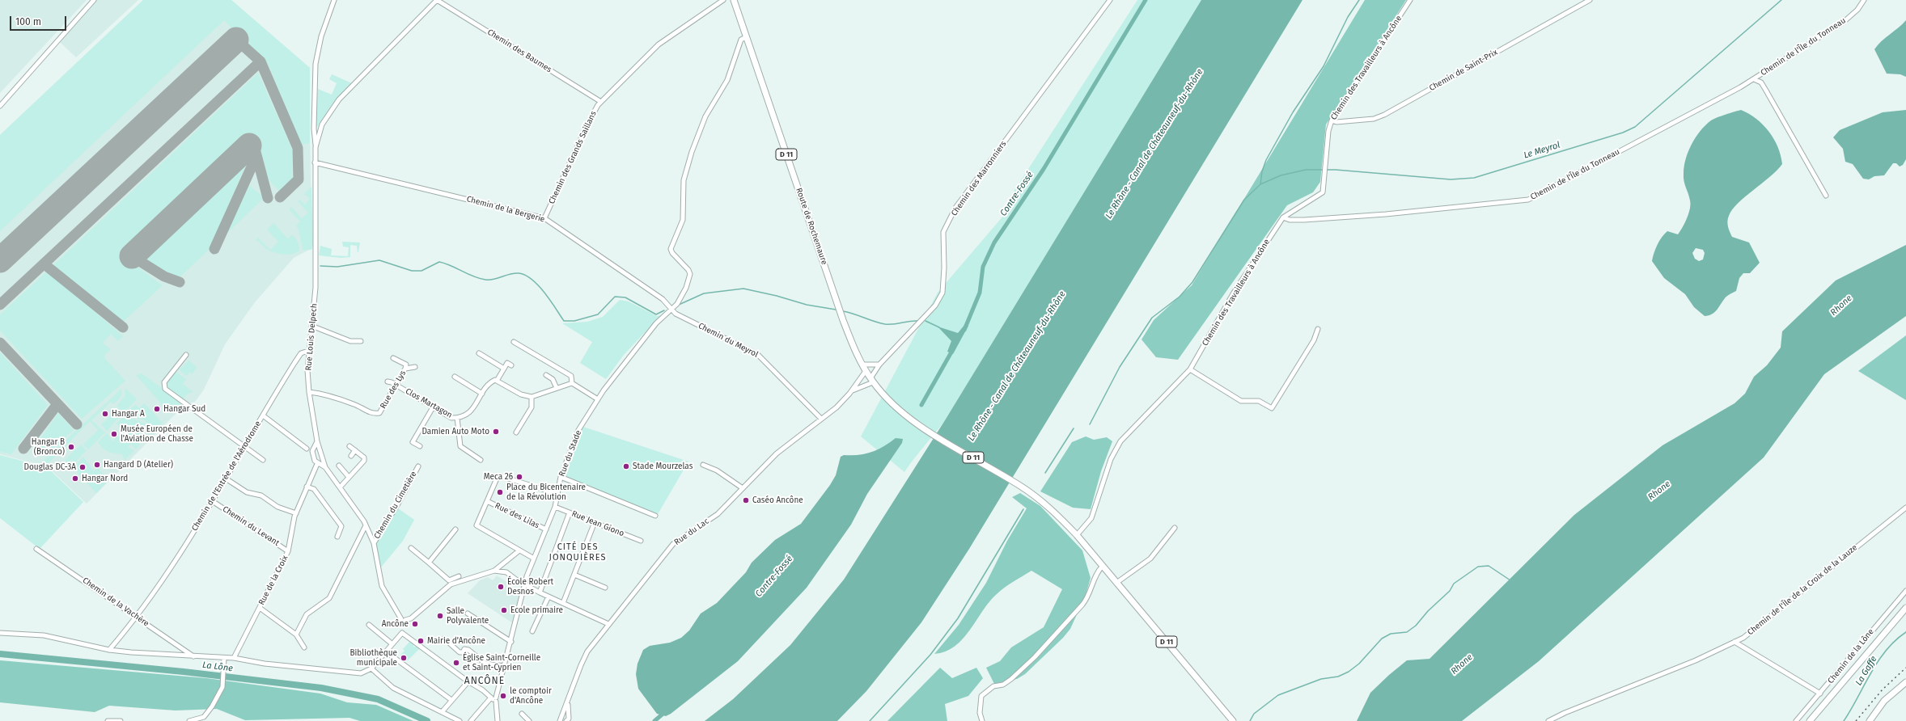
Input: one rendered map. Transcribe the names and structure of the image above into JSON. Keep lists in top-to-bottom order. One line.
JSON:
{"streets":{"main road":["D 11","Route de Rochemaure"],"street":["Chemin de l'Île du Tonneau","Chemin des Baumes","Chemin des Travailleurs à Ancône","Chemin de Saint-Prix","Chemin des Grands Saillans","Chemin des Marronniers","Chemin de la Bergerie","Rue Louis Delpech","Chemin du Meyrol","Rue des Lys","Clos Martagon","Rue du Stade","Chemin de l'Entrée de l'Aérodrome","Chemin du Cimetière","Rue des Lilas","Rue Jean Giono","Chemin du Levant","Rue du Lac","Rue de la Croix","Chemin de l'Île de la Croix de la Lauze","Chemin de la Vachère","Chemin de la Lône"]},"crossings":[["Chemin de l'Île du Tonneau","Chemin des Travailleurs à Ancône"],["Chemin des Baumes","Chemin des Grands Saillans"],["Chemin des Travailleurs à Ancône","Chemin de Saint-Prix"],["Chemin des Travailleurs à Ancône","D 11"],["Chemin des Travailleurs à Ancône","Route de Rochemaure"],["D 11","Route de Rochemaure"],["Chemin des Grands Saillans","Chemin de la Bergerie"],["Chemin des Marronniers","Route de Rochemaure"],["Chemin de la Bergerie","Rue Louis Delpech"],["Chemin de la Bergerie","Chemin du Meyrol"],["Chemin de la Bergerie","Rue du Stade"],["Route de Rochemaure","Rue du Stade"],["Route de Rochemaure","Rue du Lac"],["Rue Louis Delpech","Rue des Lys"],["Rue Louis Delpech","Chemin de l'Entrée de l'Aérodrome"],["Rue Louis Delpech","Rue de la Croix"],["Chemin du Meyrol","Rue du Stade"],["Chemin du Meyrol","Rue du Lac"],["Rue des Lys","Clos Martagon"],["Rue du Stade","Rue des Lilas"],["Rue du Stade","Rue Jean Giono"],["Chemin de l'Entrée de l'Aérodrome","Chemin du Levant"],["Chemin de l'Entrée de l'Aérodrome","Chemin de la Vachère"],["Chemin du Levant","Rue de la Croix"]],"districts":["CITÉ DES JONQUIÈRES","ANCÔNE"],"water":["Le Rhône - Canal de Châteauneuf-du-Rhône","Le Meyrol","Contre-Fossé","Rhone","La Lône","La Gaffe"],"places":["Hangar Sud","Hangar A","Damien Auto Moto","Musée Européen de l'Aviation de Chasse","Hangar B (Bronco)","Hangard D (Atelier)","Stade Mourzelas","Douglas DC-3A","Meca 26","Hangar Nord","Place du Bicentenaire de la Révolution","Caséo Ancône","École Robert Desnos","Ecole primaire","Salle Polyvalente","Ancône","Mairie d'Ancône","Bibliothèque municipale","Église Saint-Corneille et Saint-Cyprien","le comptoir d'Ancône"],"scale_bar":"100 m"}
